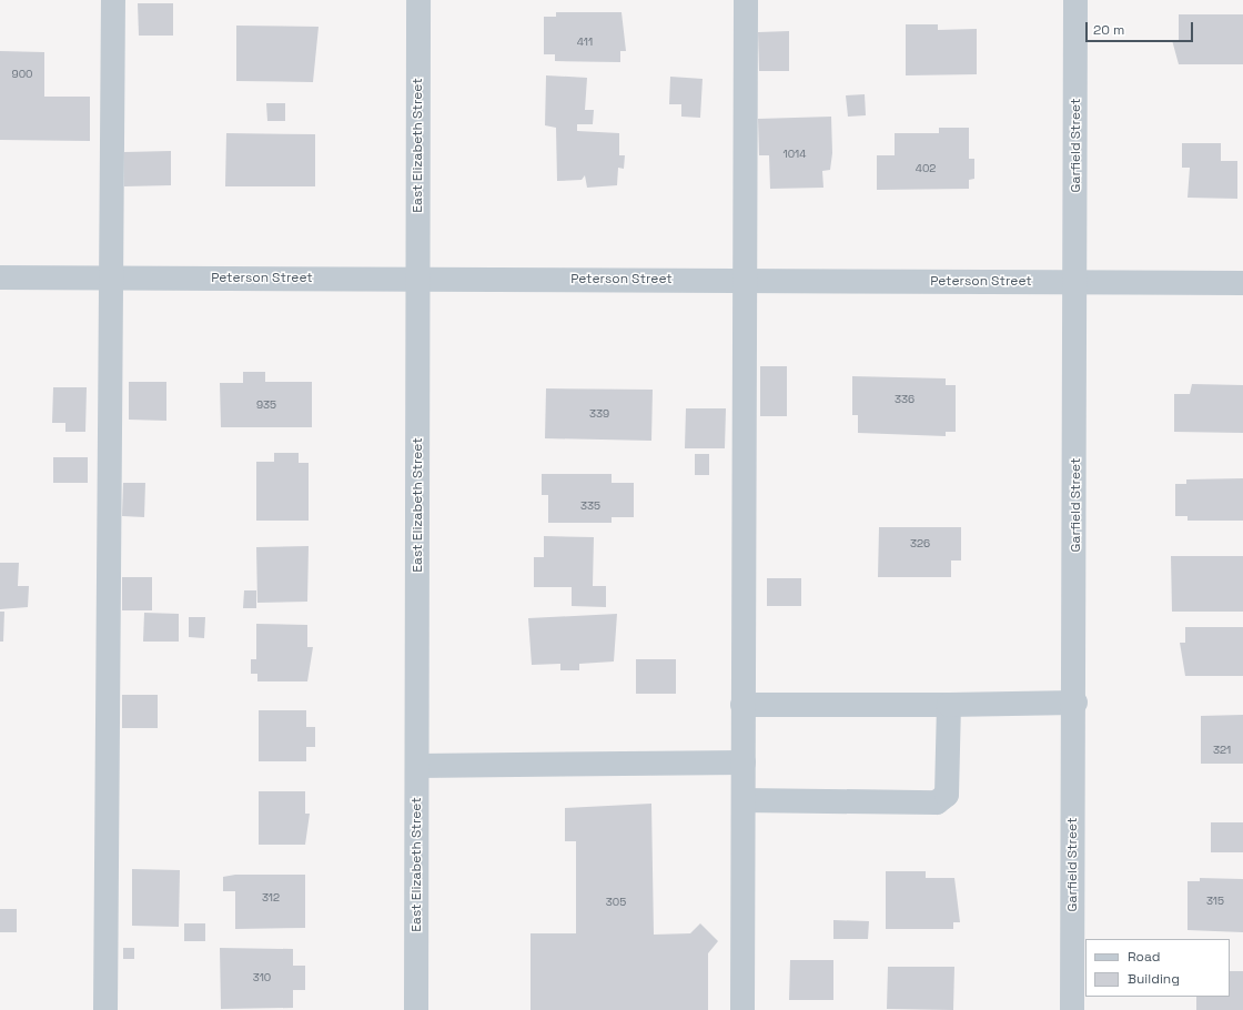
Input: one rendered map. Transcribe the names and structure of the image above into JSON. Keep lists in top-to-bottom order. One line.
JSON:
{"streets":{"street":["East Elizabeth Street","Garfield Street","Peterson Street"]},"crossings":[["East Elizabeth Street","Peterson Street"],["Garfield Street","Peterson Street"]],"house_numbers":["411","900","1014","402","336","935","339","335","326","321","312","315","305","310"],"legend":["Road","Building"],"scale_bar":"20 m"}
